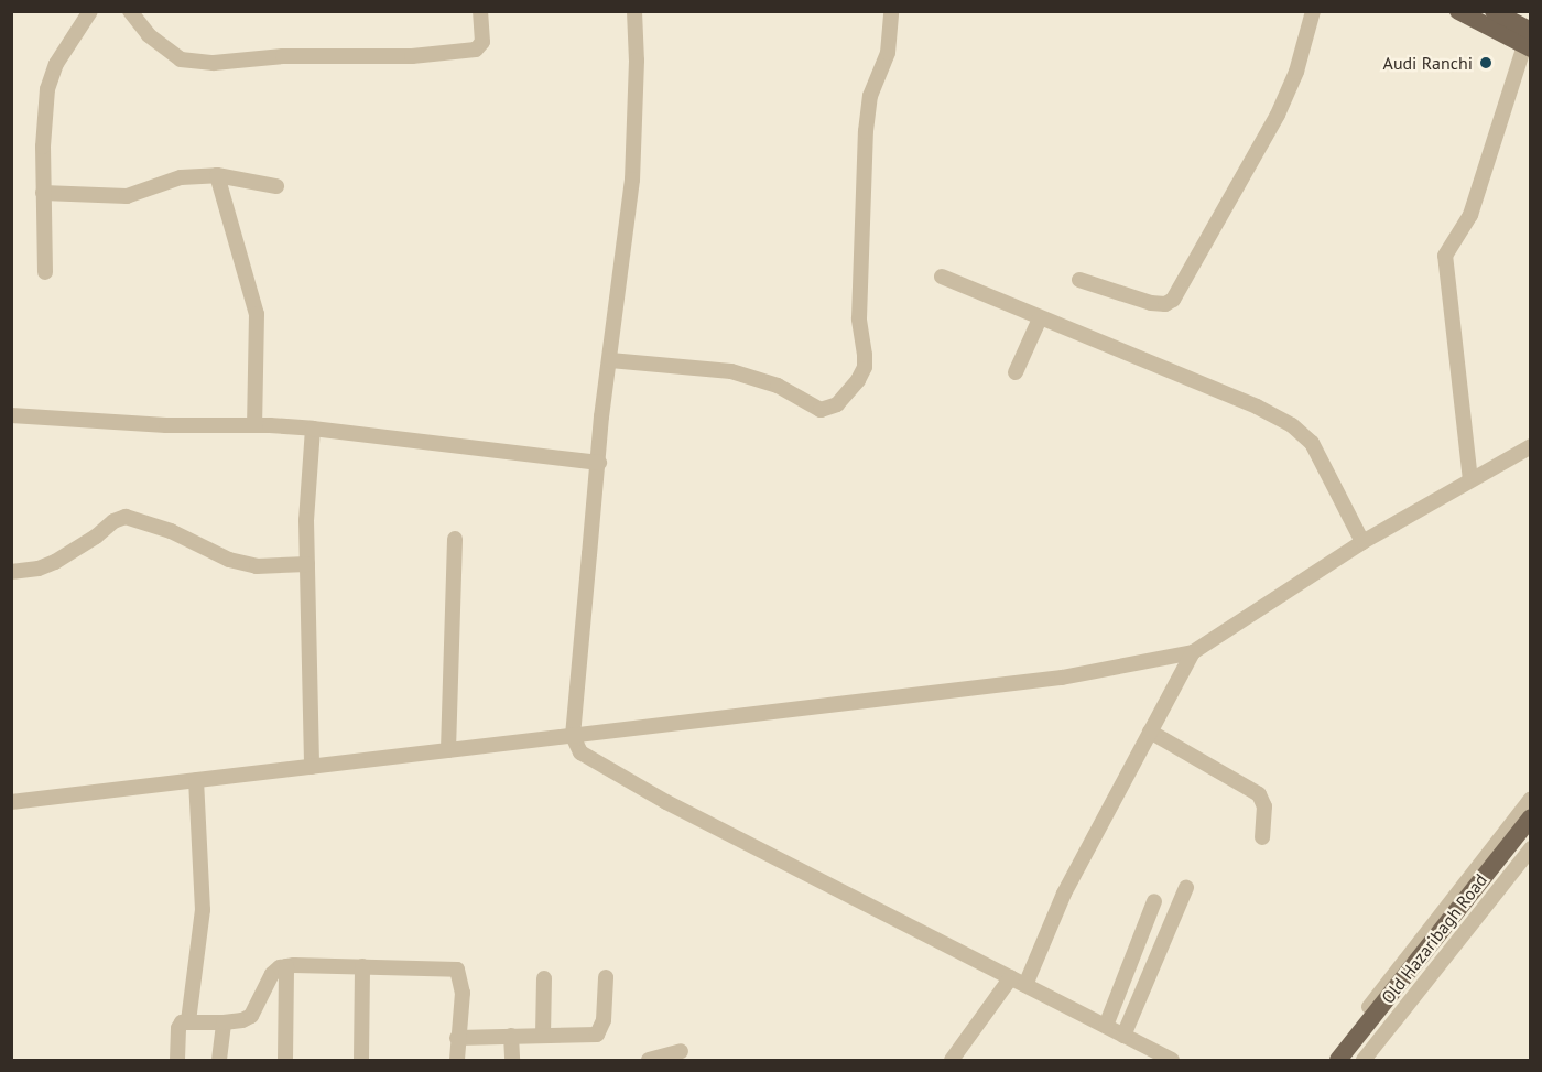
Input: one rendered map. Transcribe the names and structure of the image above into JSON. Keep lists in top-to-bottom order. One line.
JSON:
{"streets":{"main road":["Old Hazaribagh Road"]},"places":["Audi Ranchi"]}
